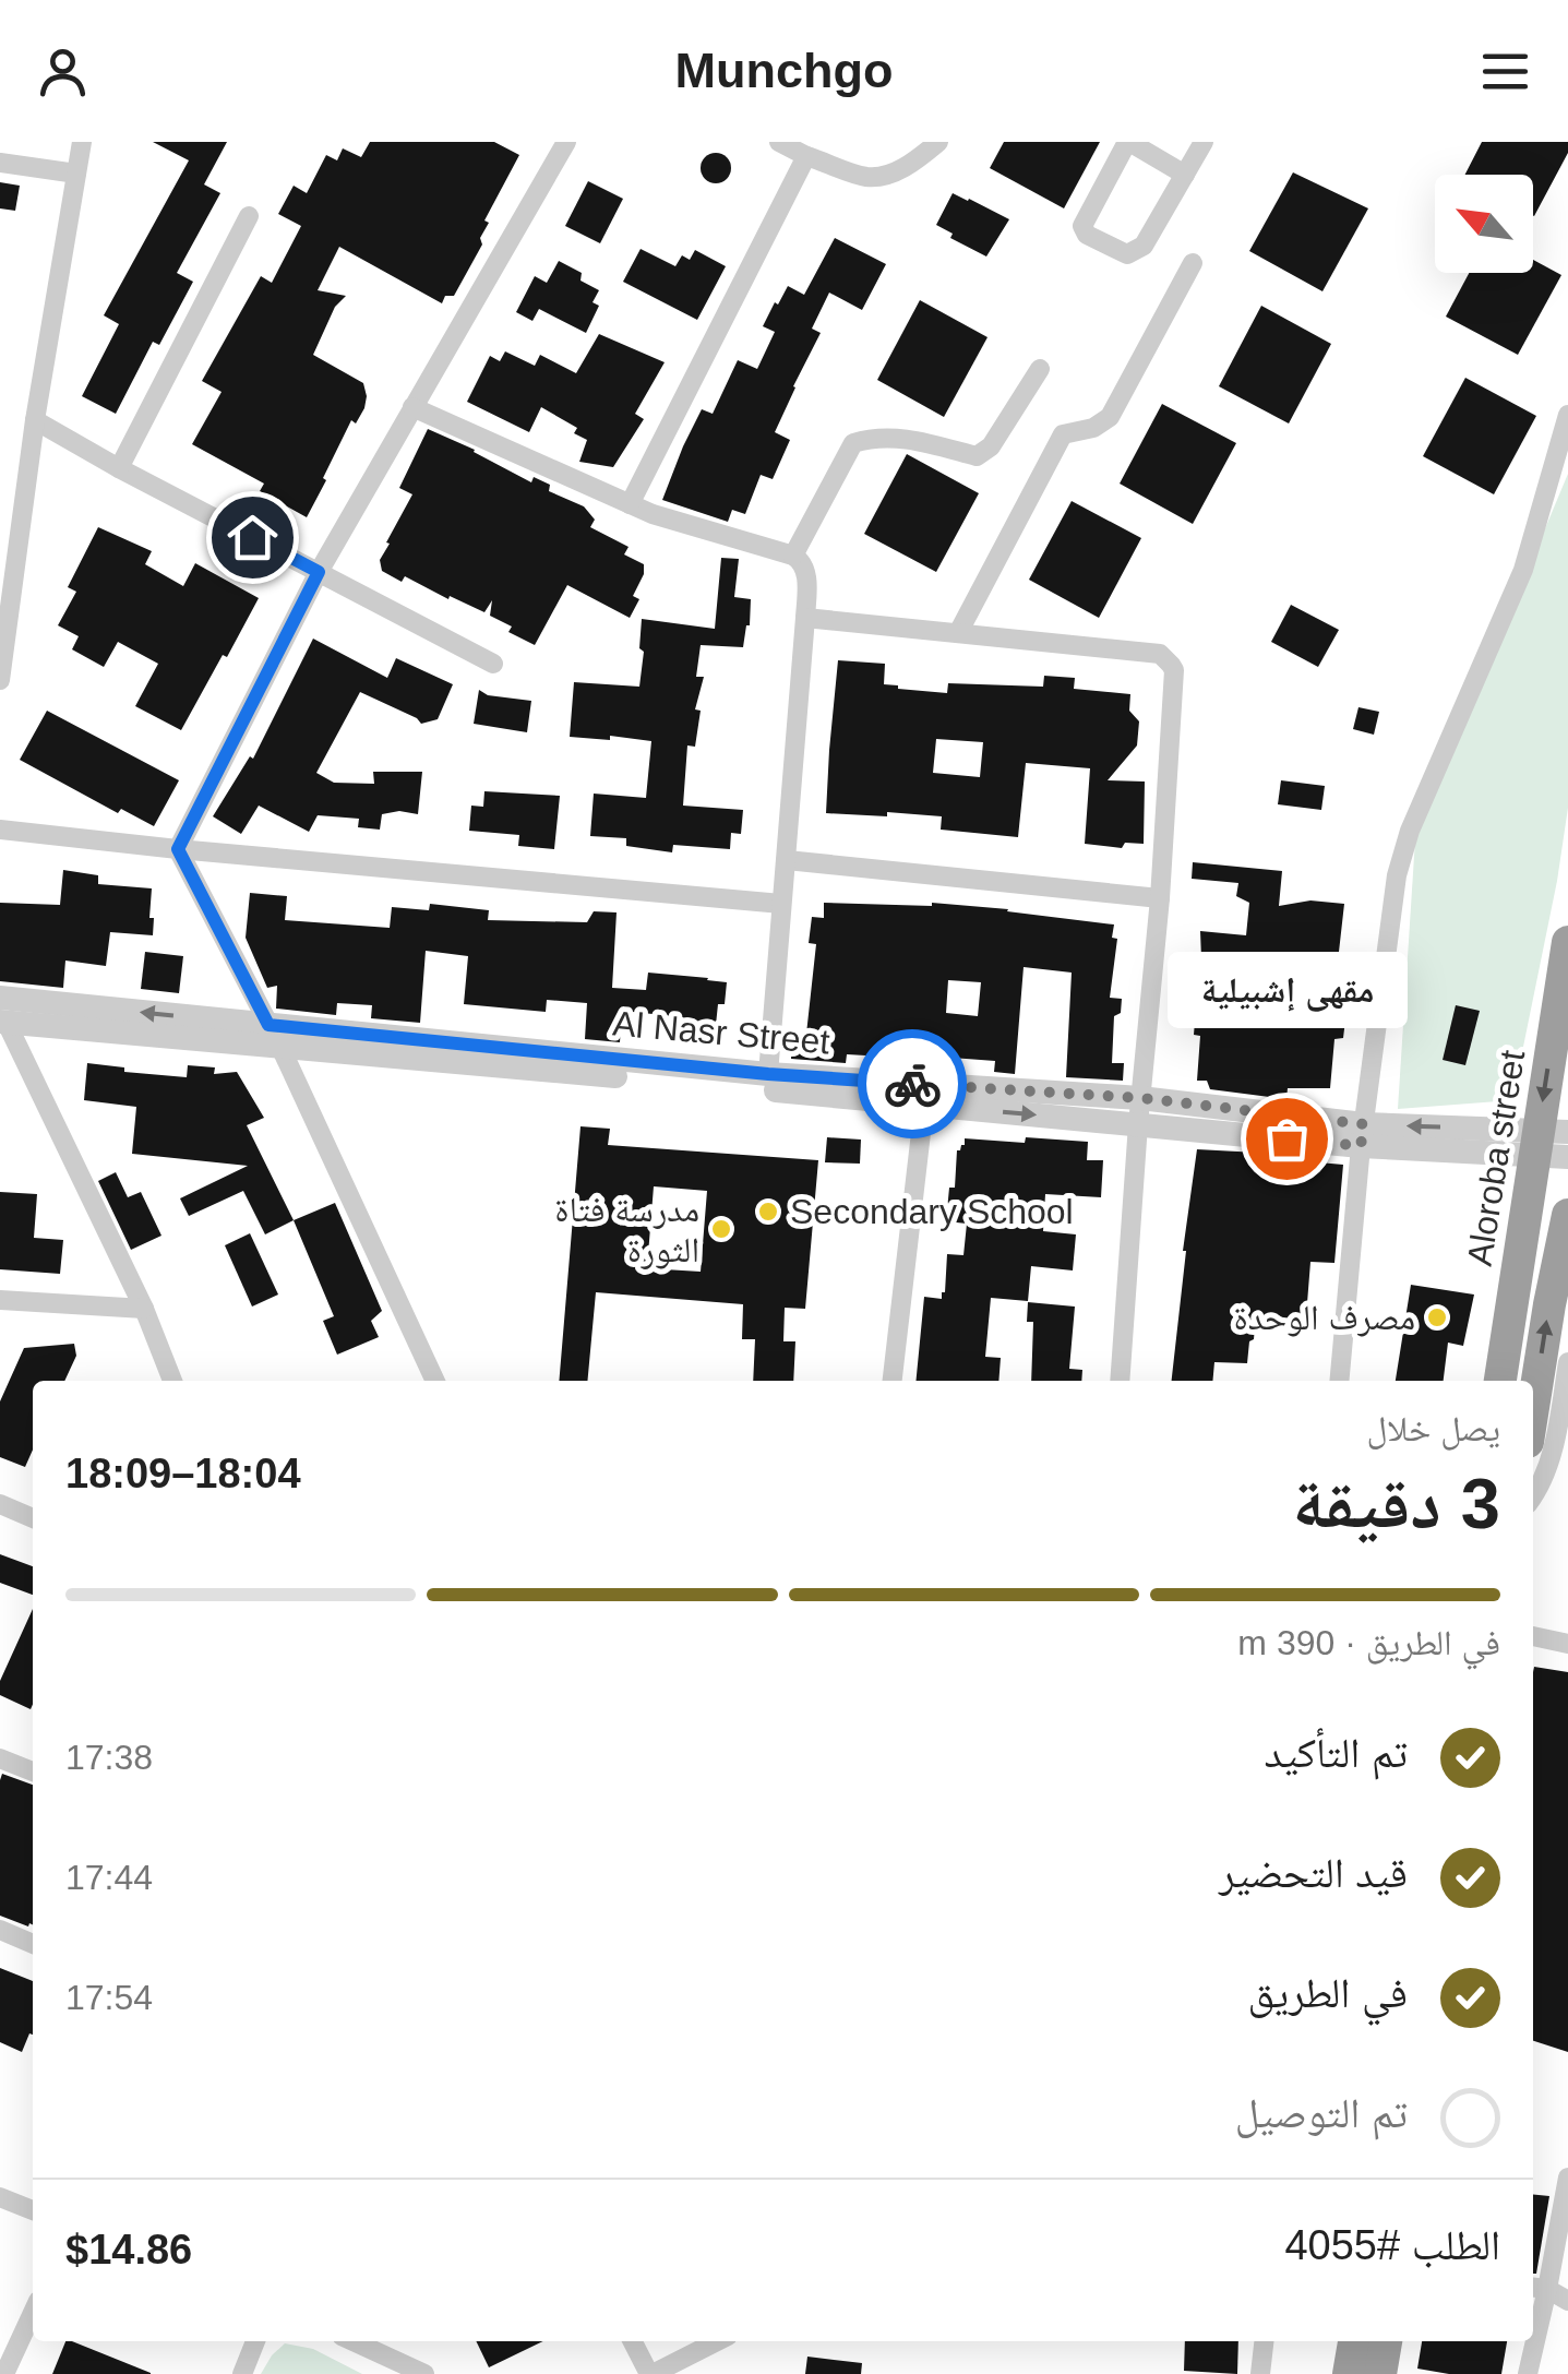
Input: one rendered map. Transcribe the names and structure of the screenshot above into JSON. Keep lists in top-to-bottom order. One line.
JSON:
{"streets":{"highway":["Aloroba street"],"street":["Al Nasr Street"]},"crossings":[["Al Nasr Street","Aloroba street"]],"one_way":["Aloroba street"],"places":["مقهى إشبيلية","Secondary School","مدرسة فتاة الثورة","مصرف الوحدة"],"north":"top left","page":{"header":"Munchgo","bubble":"مقهى إشبيلية","heading":["3 دقيقة","يصل خلال","18:04–18:09"],"panel":["الطلب #4055","$14.86"],"bar":"في الطريق · 390 m","list":[["تم التأكيد","17:38"],["قيد التحضير","17:44"],["في الطريق","17:54"],"تم التوصيل"]}}
